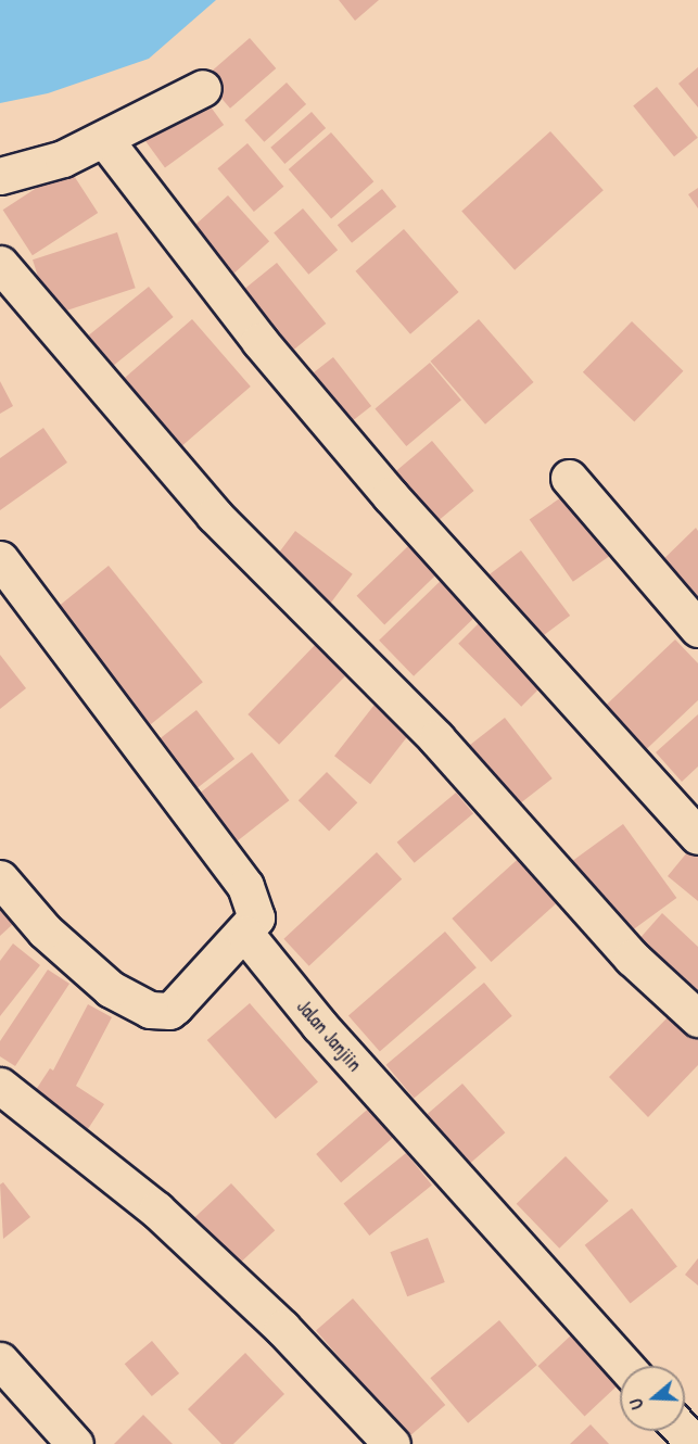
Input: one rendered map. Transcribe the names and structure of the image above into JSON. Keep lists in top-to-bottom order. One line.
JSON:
{"streets":{"street":["Jalan Janjiin"]},"north":"left"}
